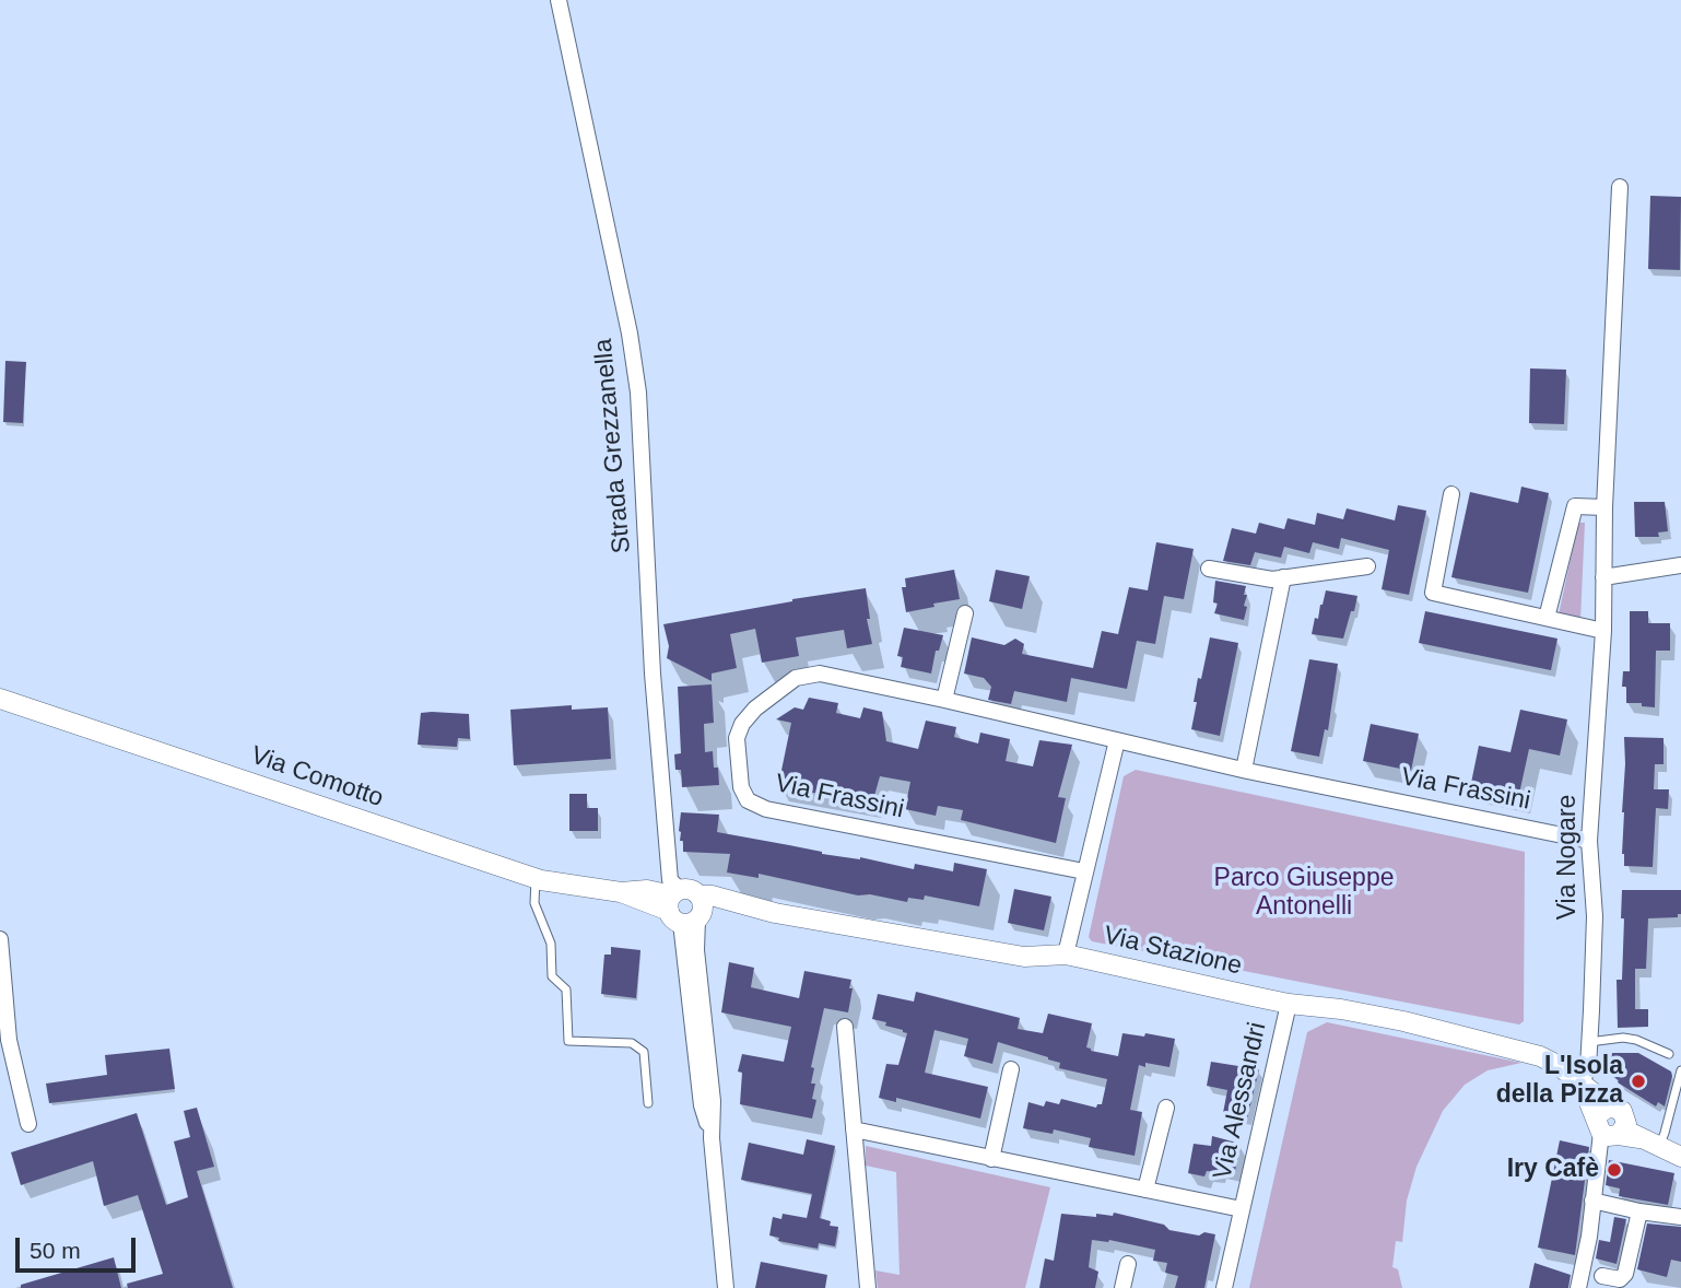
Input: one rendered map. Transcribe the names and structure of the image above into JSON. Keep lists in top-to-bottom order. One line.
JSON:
{"streets":{"street":["Strada Grezzanella","Via Comotto","Via Frassini","Via Nogare","Via Stazione","Via Alessandri"]},"crossings":[["Strada Grezzanella","Via Comotto"],["Strada Grezzanella","Via Stazione"],["Via Comotto","Via Stazione"],["Via Frassini","Via Nogare"],["Via Nogare","Via Stazione"],["Via Stazione","Via Alessandri"]],"parks":["Parco Giuseppe Antonelli"],"places":["L'Isola della Pizza","Iry Cafè"],"scale_bar":"50 m"}
